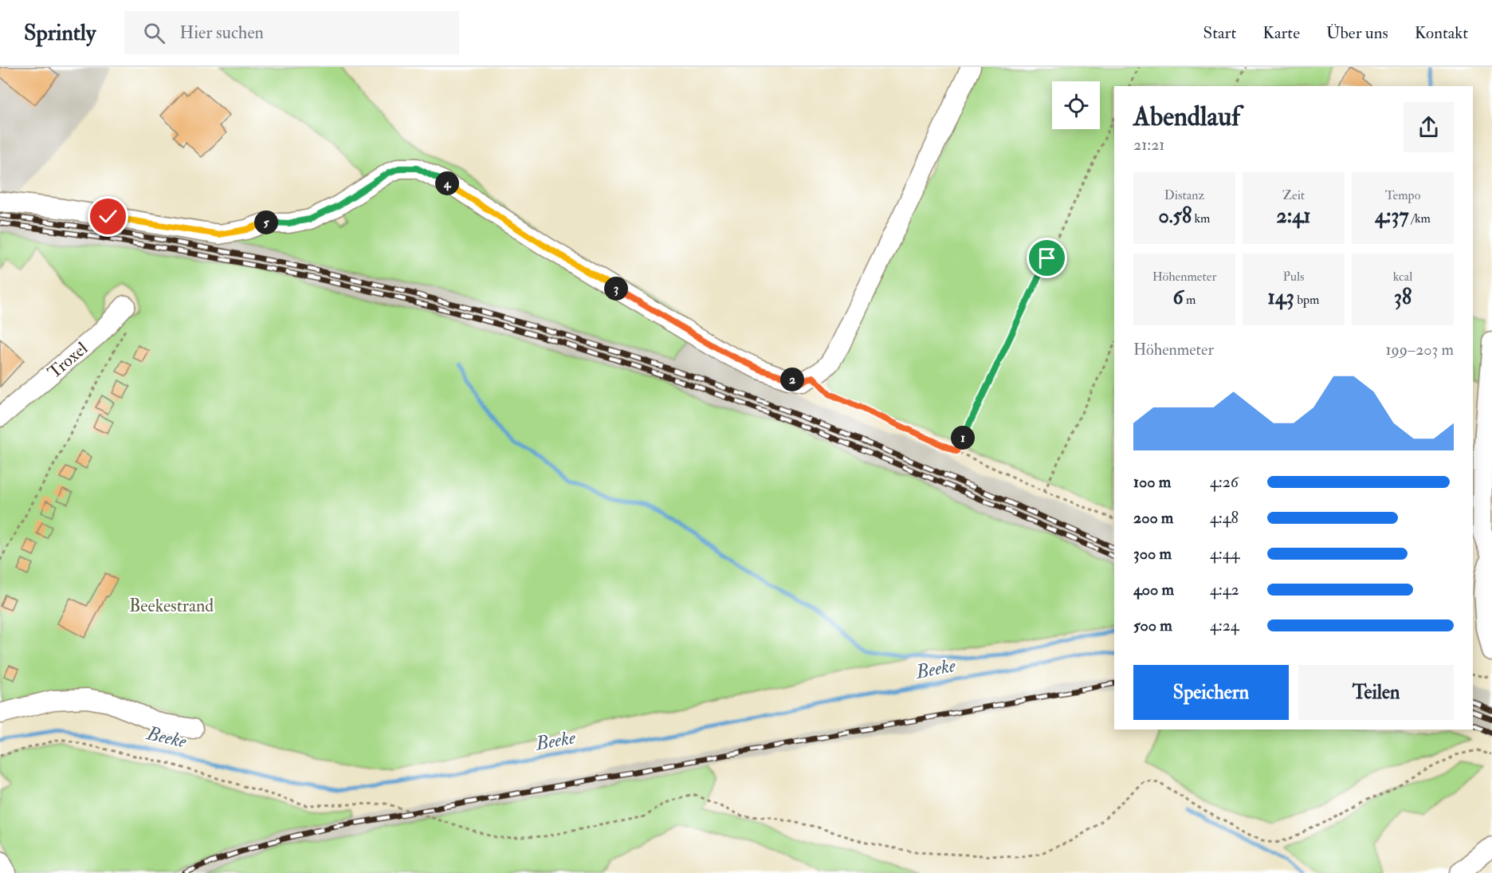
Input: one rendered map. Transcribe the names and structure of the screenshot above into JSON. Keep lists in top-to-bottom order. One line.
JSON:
{"streets":{"street":["Troxel"]},"water":["Beeke"],"parks":["Beekestrand"],"page":{"header":"Sprintly","search":"Hier suchen","nav":["Start","Karte","Über uns","Kontakt"],"heading":["Abendlauf","21:21"],"stats":[["Distanz","0.58 km"],["Zeit","2:41"],["Tempo","4:37 /km"],["Höhenmeter","6 m"],["Puls","143 bpm"],["kcal","38"]],"pins":["4","5","3","2","1"],"chart":["Höhenmeter","199–203 m"],"list":[{"name":"100 m","note":"4:26"},{"name":"200 m","note":"4:48"},{"name":"300 m","note":"4:44"},{"name":"400 m","note":"4:42"},{"name":"500 m","note":"4:24"}],"buttons":["Speichern","Teilen"]}}
